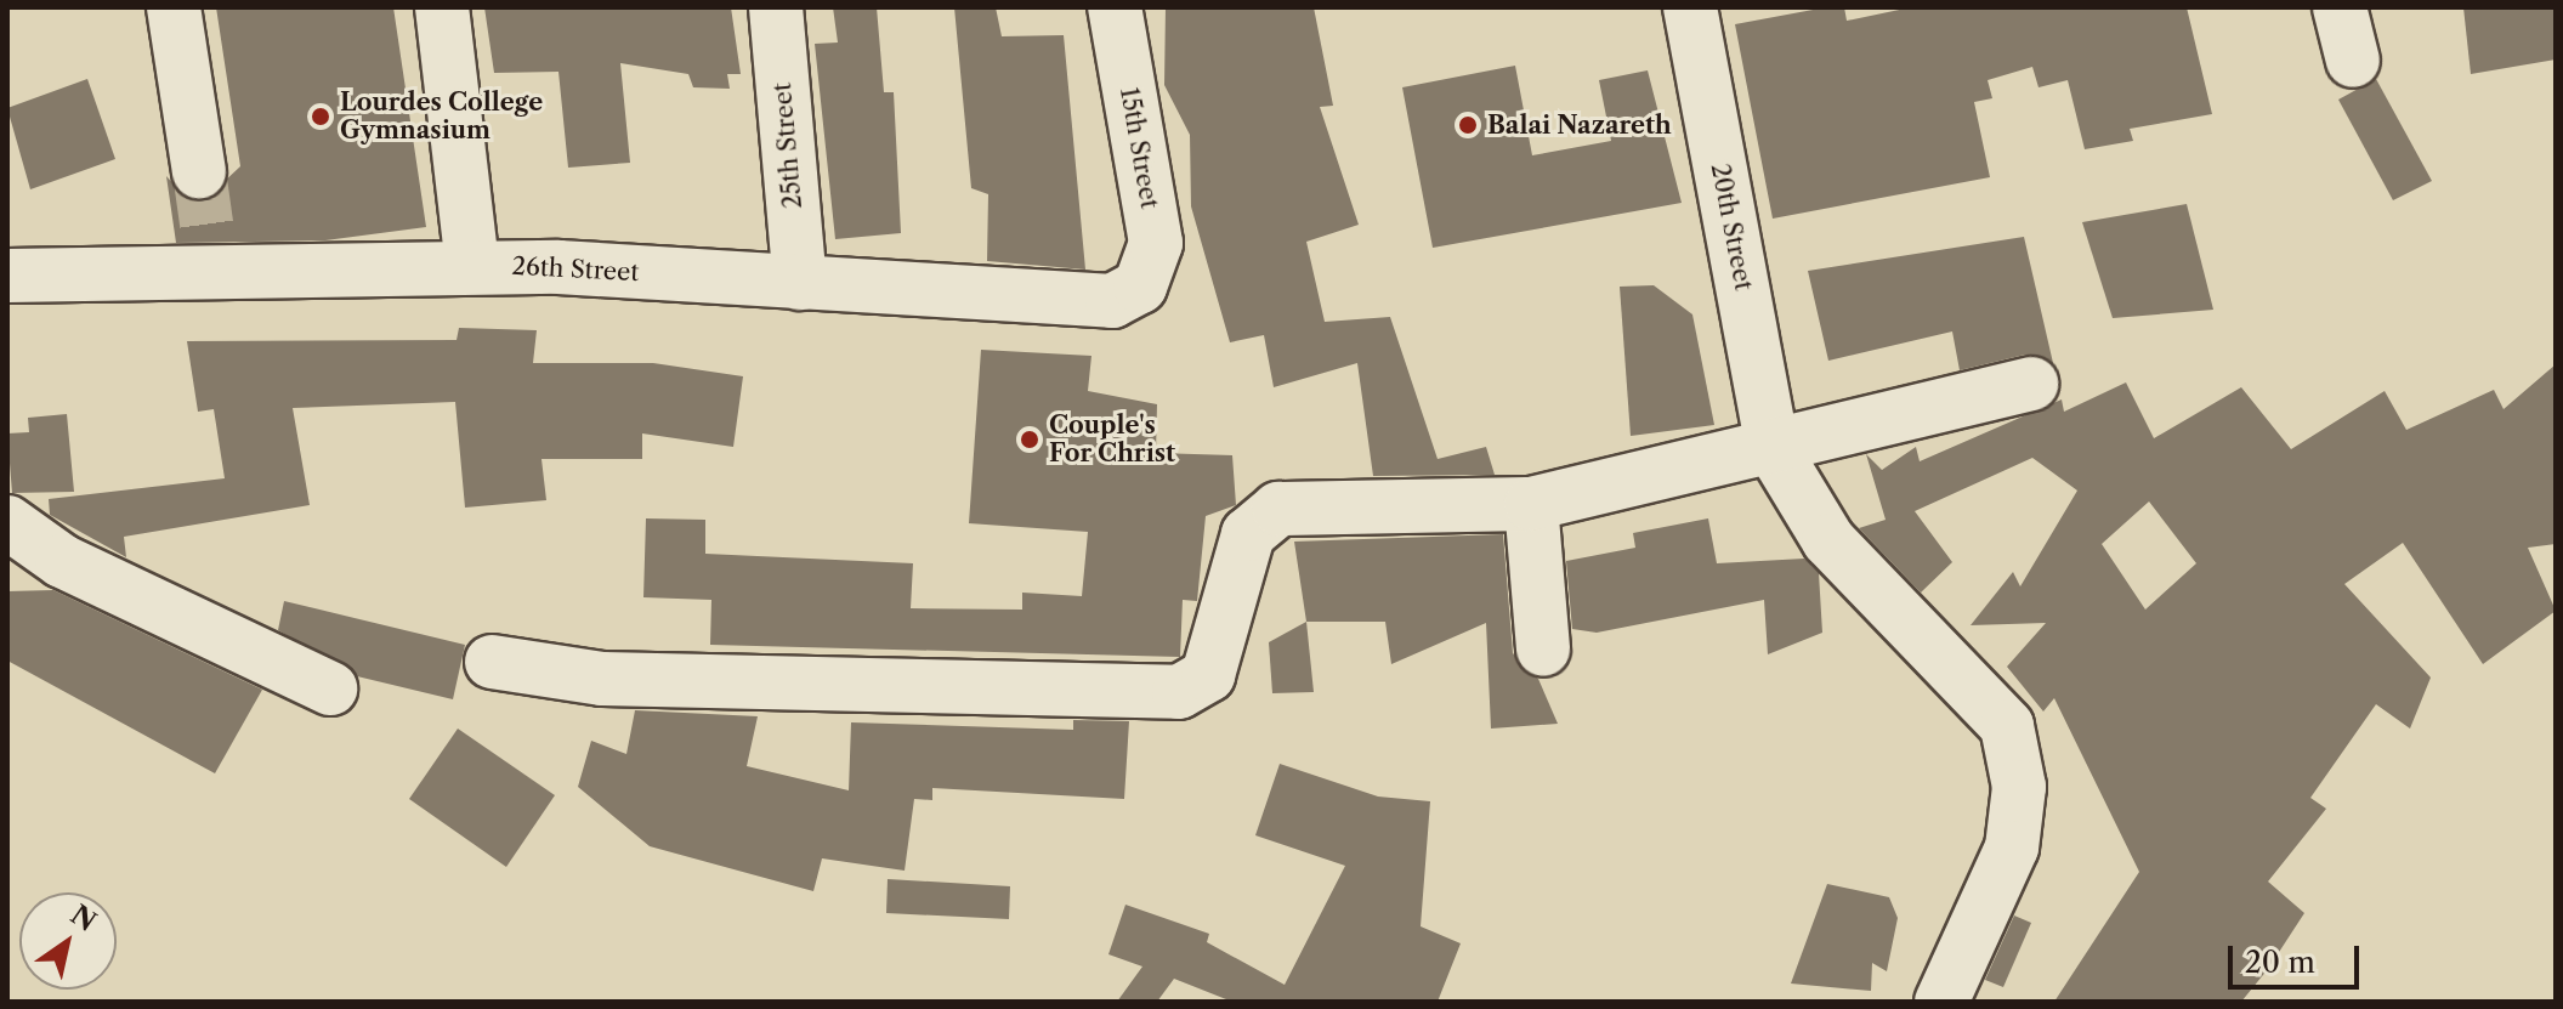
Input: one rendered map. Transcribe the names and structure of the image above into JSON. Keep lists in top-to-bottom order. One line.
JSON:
{"streets":{"street":["25th Street","15th Street","20th Street","26th Street"]},"crossings":[["25th Street","26th Street"],["15th Street","26th Street"]],"places":["Lourdes College Gymnasium","Balai Nazareth","Couple's For Christ"],"scale_bar":"20 m","north":"top right"}
